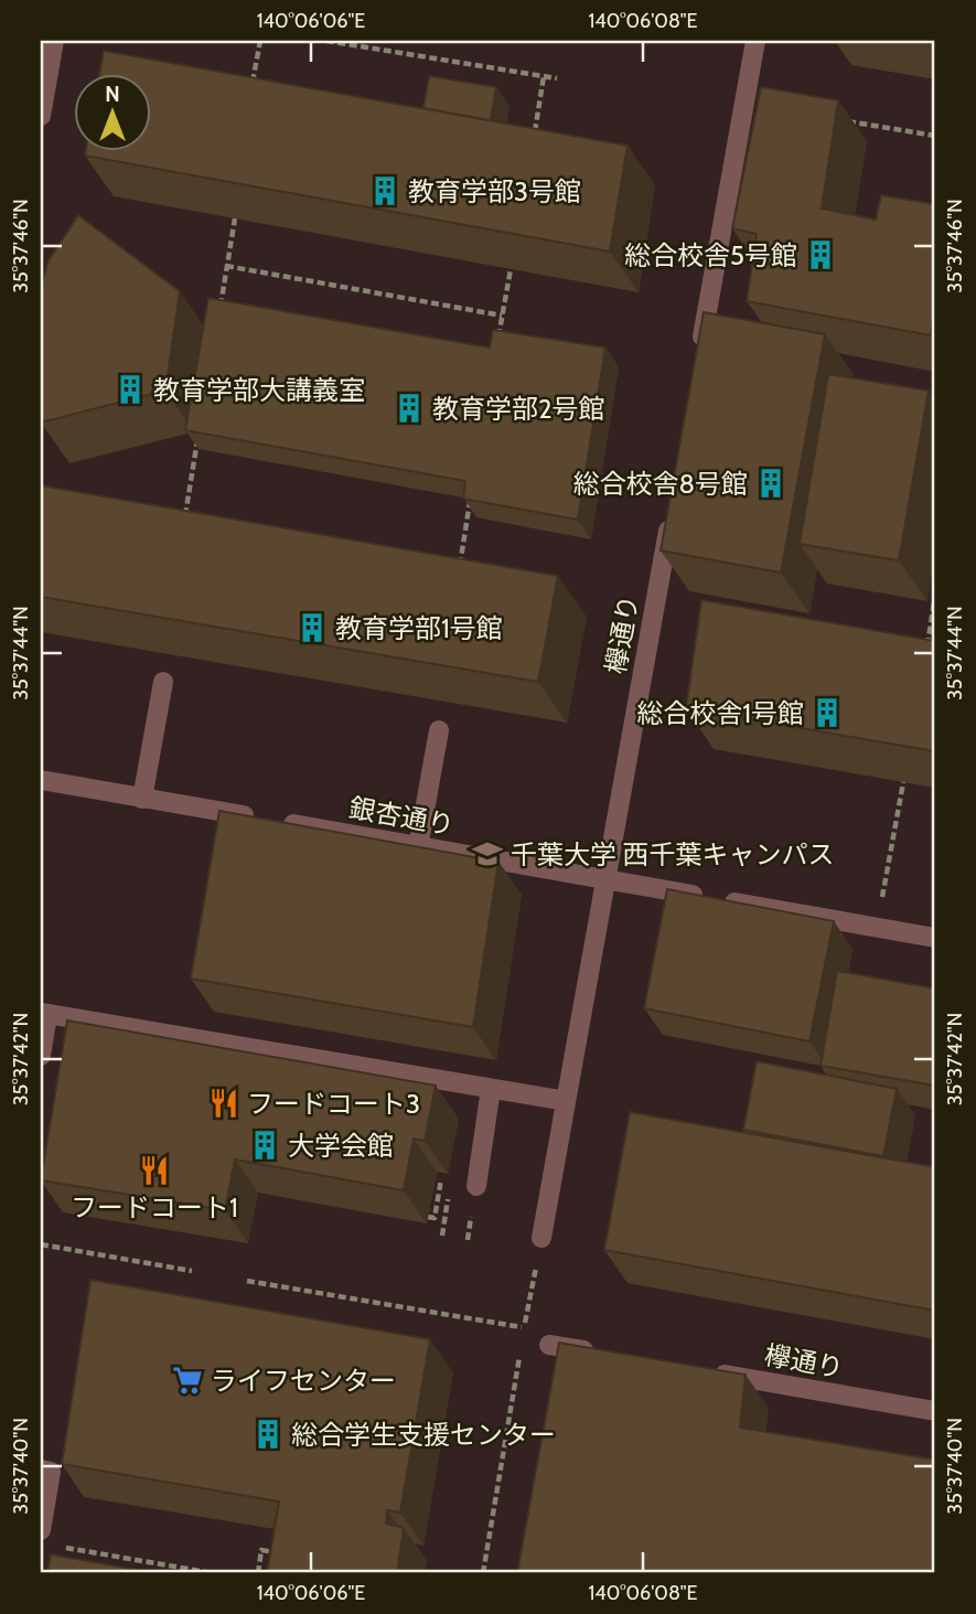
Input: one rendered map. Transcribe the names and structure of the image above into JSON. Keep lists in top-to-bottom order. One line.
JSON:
{"streets":{"lane":["欅通り","銀杏通り"]},"crossings":[["欅通り","銀杏通り"]],"places":{"building":["教育学部3号館","総合校舎5号館","教育学部大講義室","教育学部2号館","総合校舎8号館","教育学部1号館","総合校舎1号館","大学会館","総合学生支援センター"],"school or university":["千葉大学 西千葉キャンパス"],"restaurant":["フードコート3","フードコート1"],"supermarket":["ライフセンター"]},"north":"top","coordinates":["140°06'06\"E","140°06'08\"E","35°37'46\"N","35°37'44\"N","35°37'42\"N","35°37'40\"N"]}
